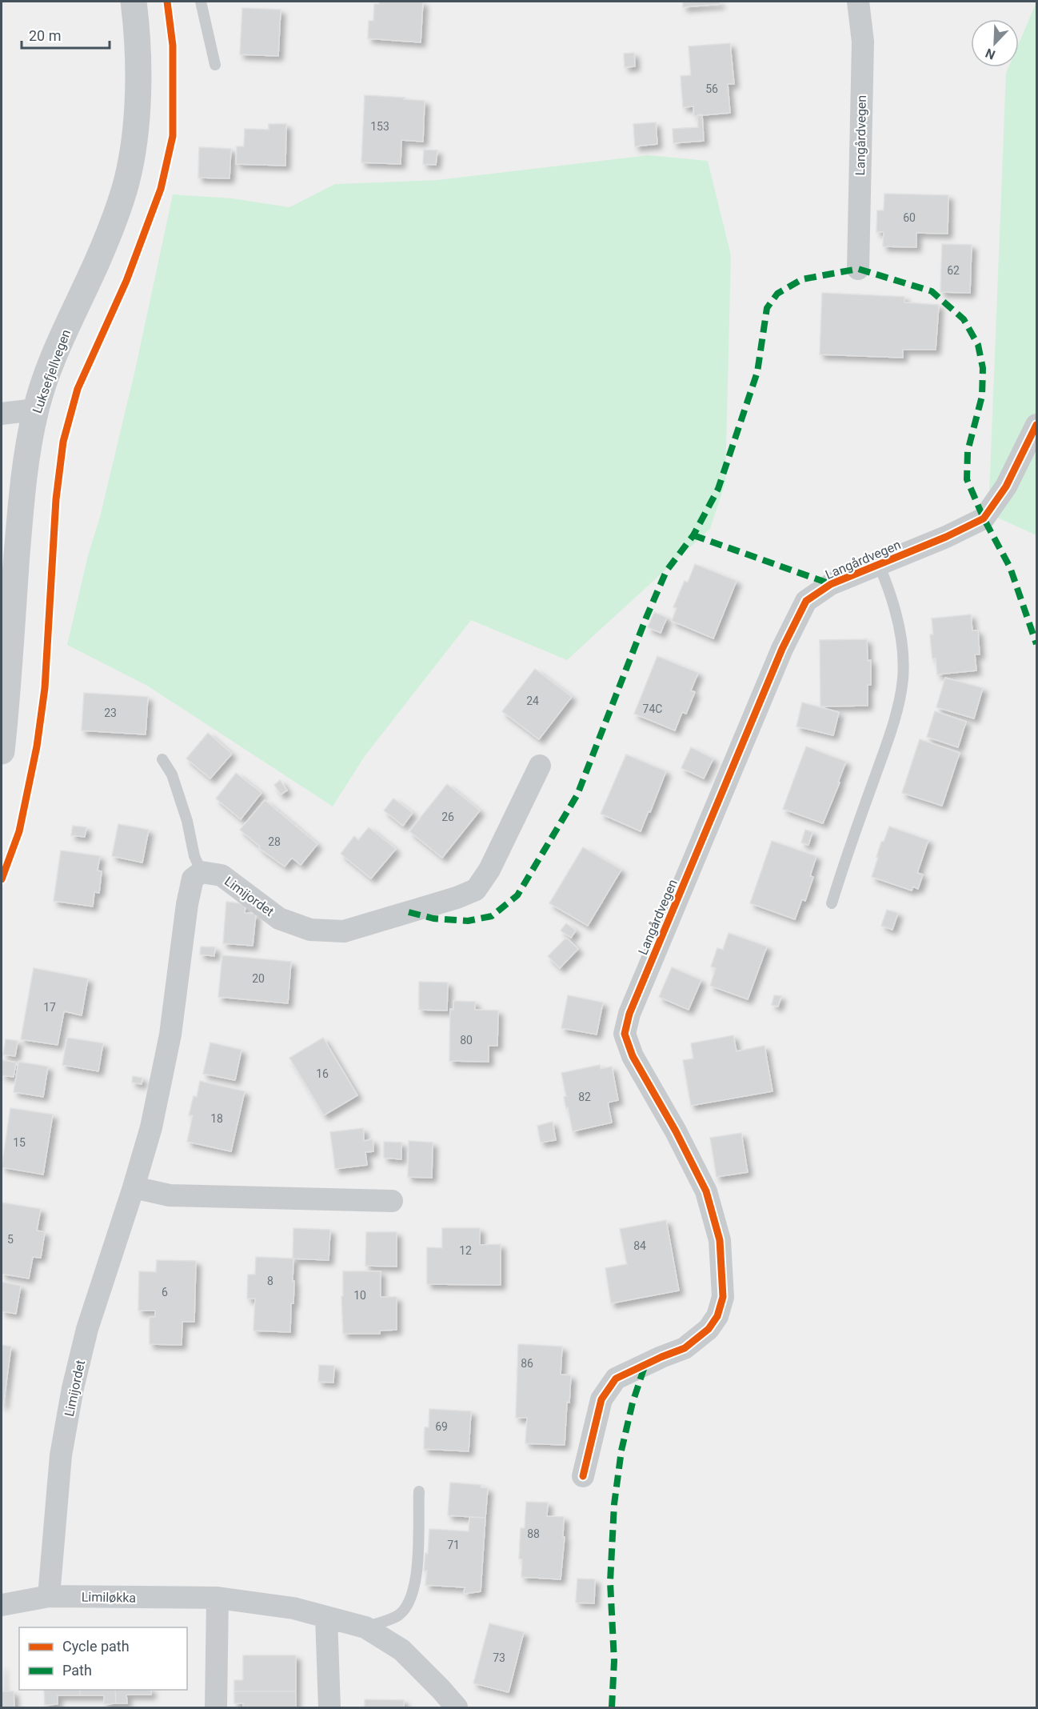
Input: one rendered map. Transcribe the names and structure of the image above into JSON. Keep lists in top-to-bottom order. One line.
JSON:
{"streets":{"main road":["Luksefjellvegen"],"street":["Langårdvegen","Limijordet","Limiløkka"]},"crossings":[["Limijordet","Limiløkka"]],"house_numbers":["56","153","60","62","24","74C","23","26","28","20","17","80","16","82","18","15","5","84","12","8","6","10","86","69","88","71","73"],"legend":["Cycle path","Path"],"scale_bar":"20 m","north":"bottom left"}
